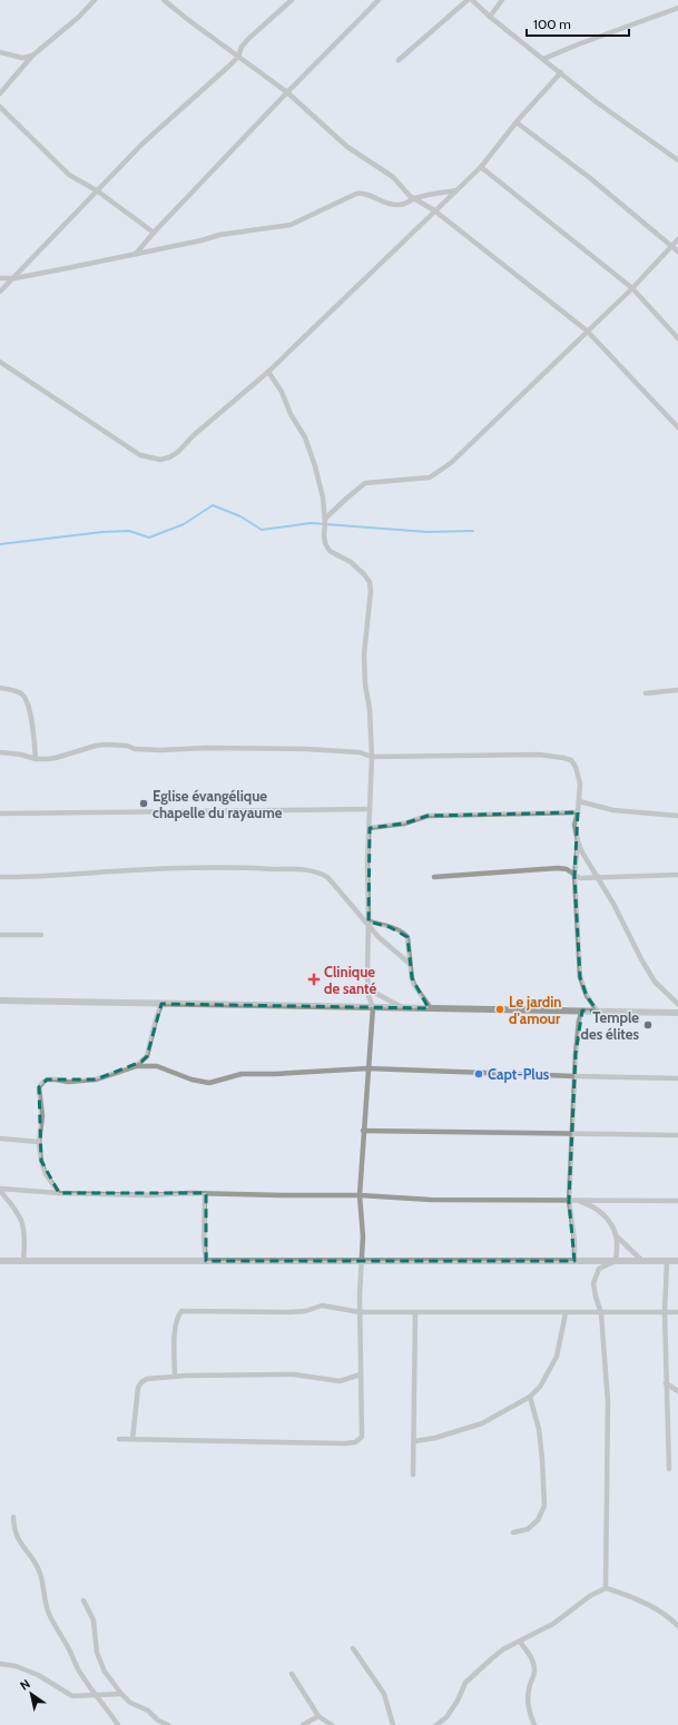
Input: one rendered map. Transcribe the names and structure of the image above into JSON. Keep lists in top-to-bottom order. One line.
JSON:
{"places":{"other":["Eglise évangélique chapelle du rayaume","Le jardin d'amour","Temple des élites","Capt-Plus"],"health":["Clinique de santé"]},"scale_bar":"100 m","north":"top left"}
